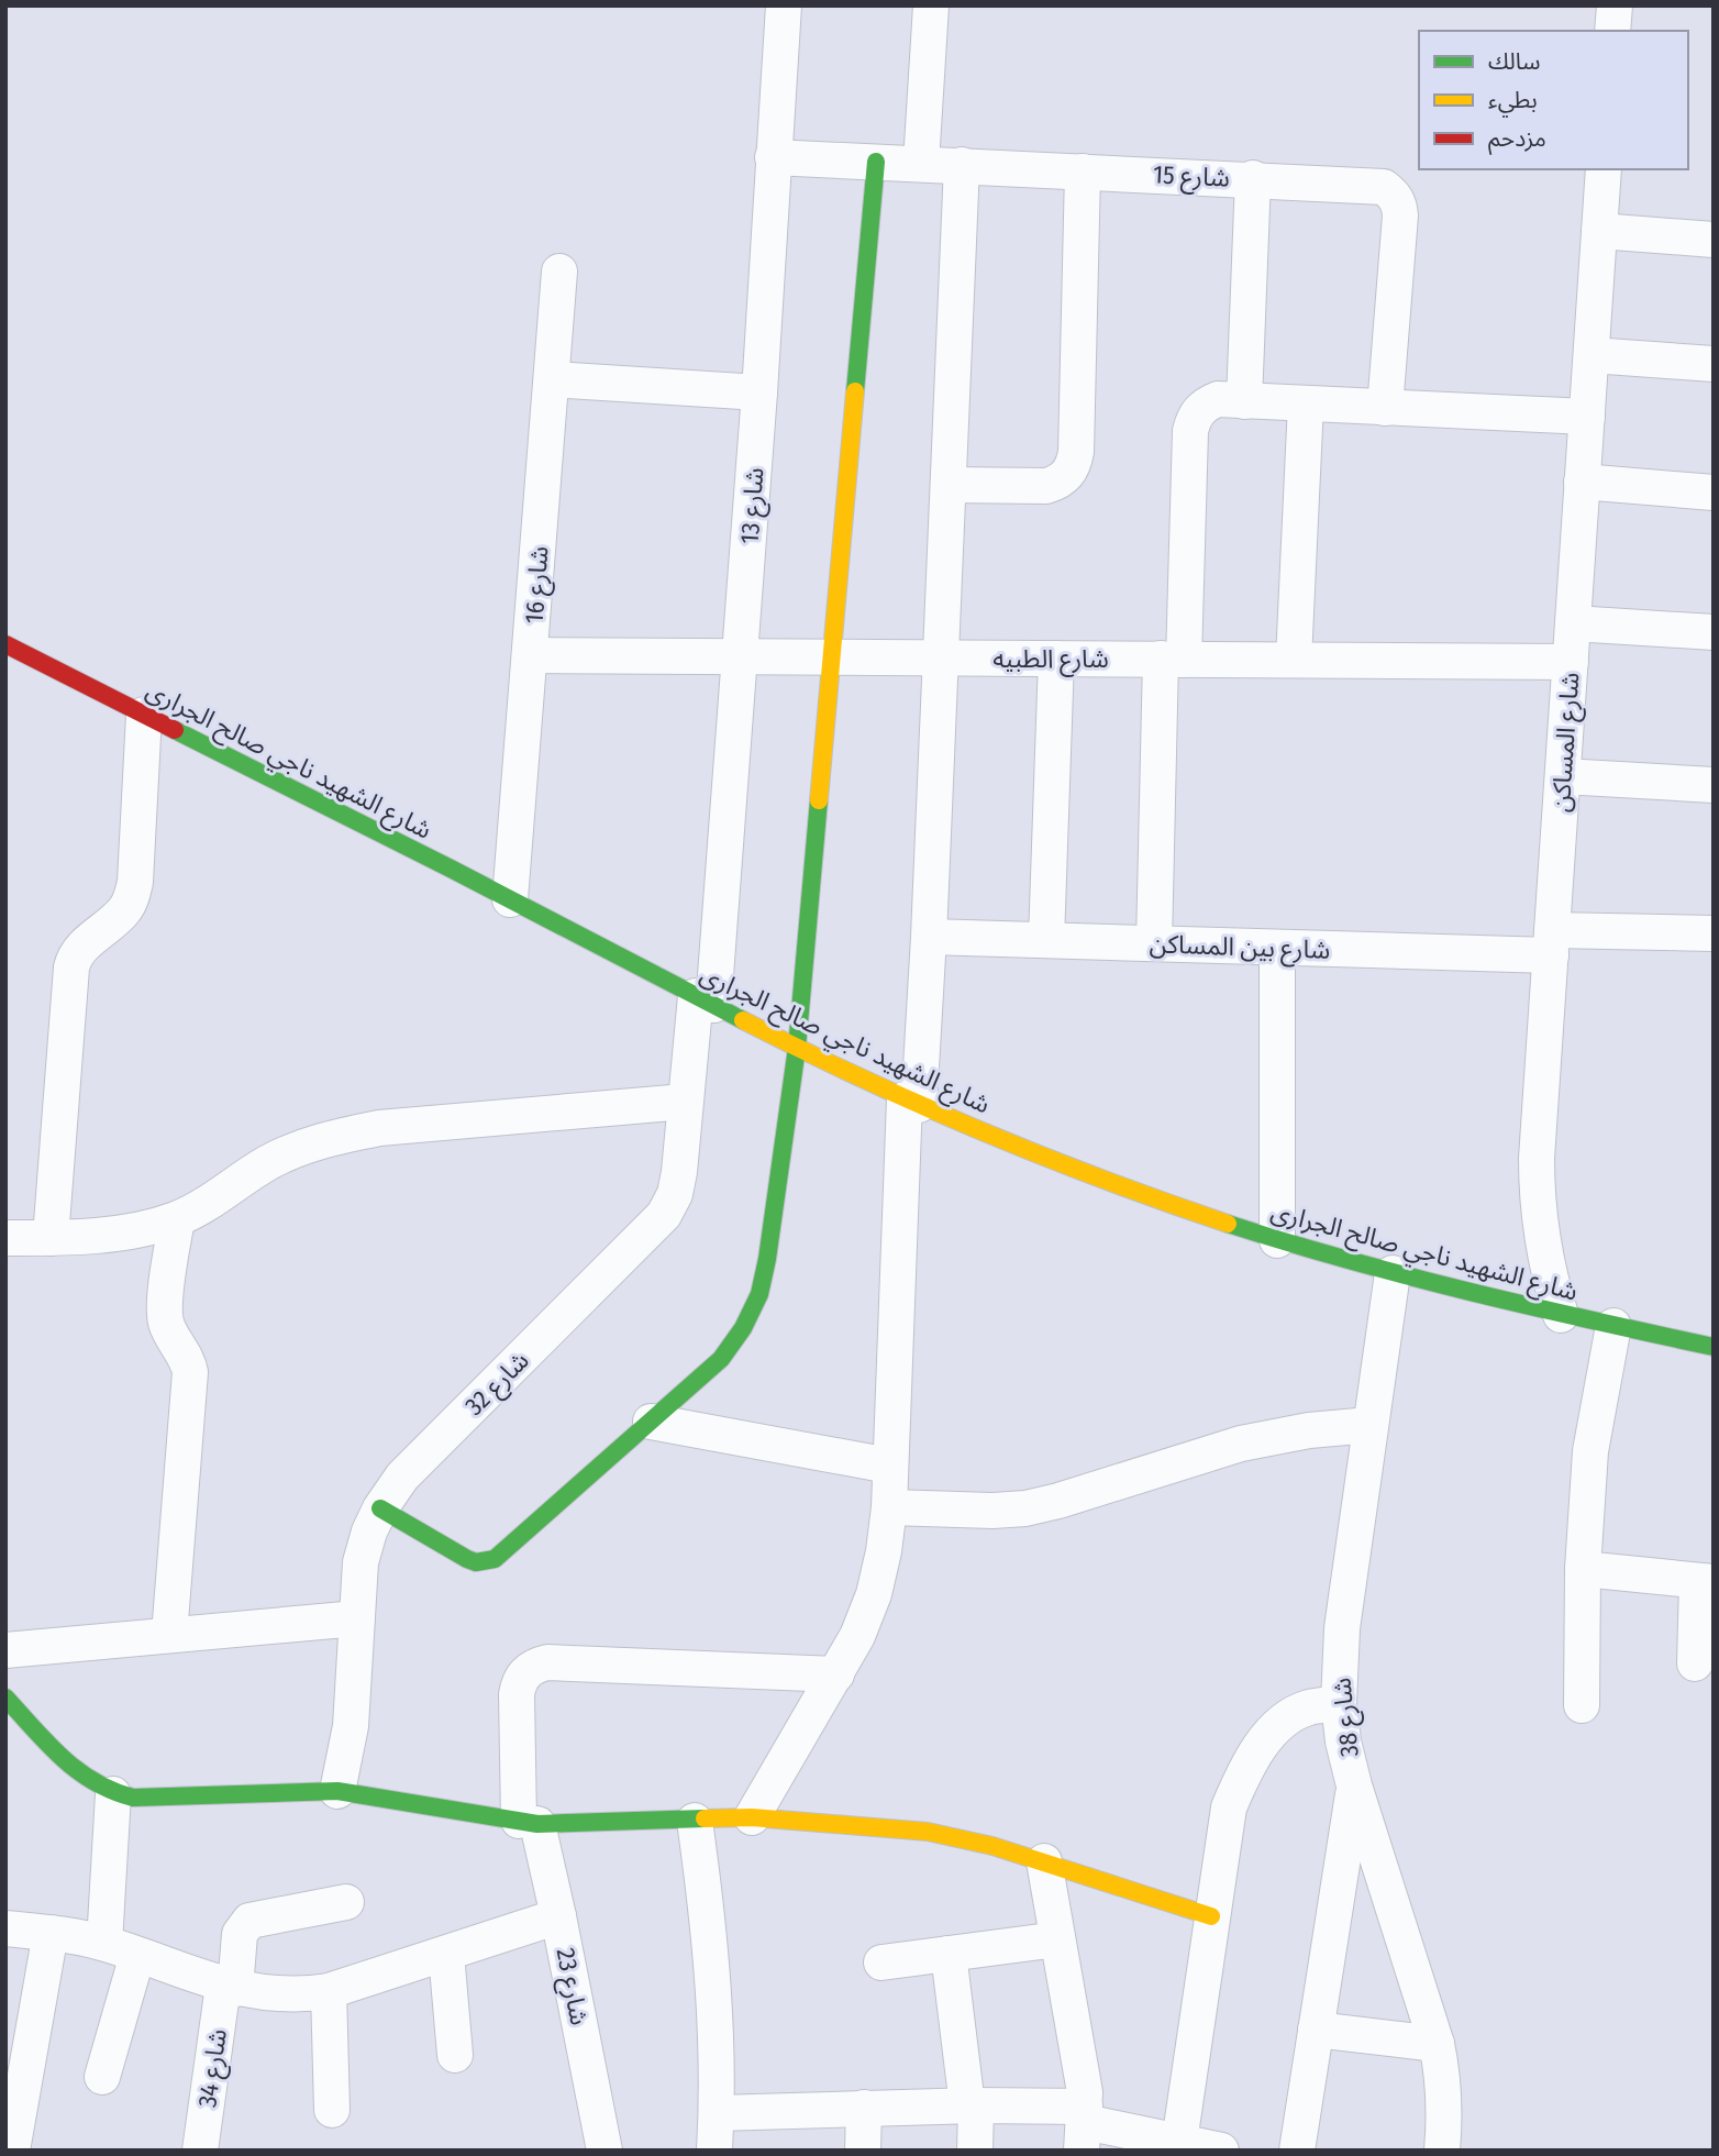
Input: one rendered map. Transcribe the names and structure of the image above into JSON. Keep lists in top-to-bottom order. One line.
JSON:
{"streets":{"street":["شارع 15","شارع 13","شارع 16","شارع الطبيه","شارع المساكن","شارع الشهيد ناجي صالح الجرارى","شارع بين المساكن","شارع 32","شارع 38","شارع 23","شارع 34"]},"crossings":[["شارع 15","شارع 13"],["شارع 13","شارع الطبيه"],["شارع 13","شارع الشهيد ناجي صالح الجرارى"],["شارع 13","شارع 32"],["شارع 16","شارع الطبيه"],["شارع 16","شارع الشهيد ناجي صالح الجرارى"],["شارع الطبيه","شارع المساكن"],["شارع المساكن","شارع الشهيد ناجي صالح الجرارى"],["شارع المساكن","شارع بين المساكن"],["شارع الشهيد ناجي صالح الجرارى","شارع 32"],["شارع الشهيد ناجي صالح الجرارى","شارع 38"]],"legend":["سالك","بطيء","مزدحم"]}
